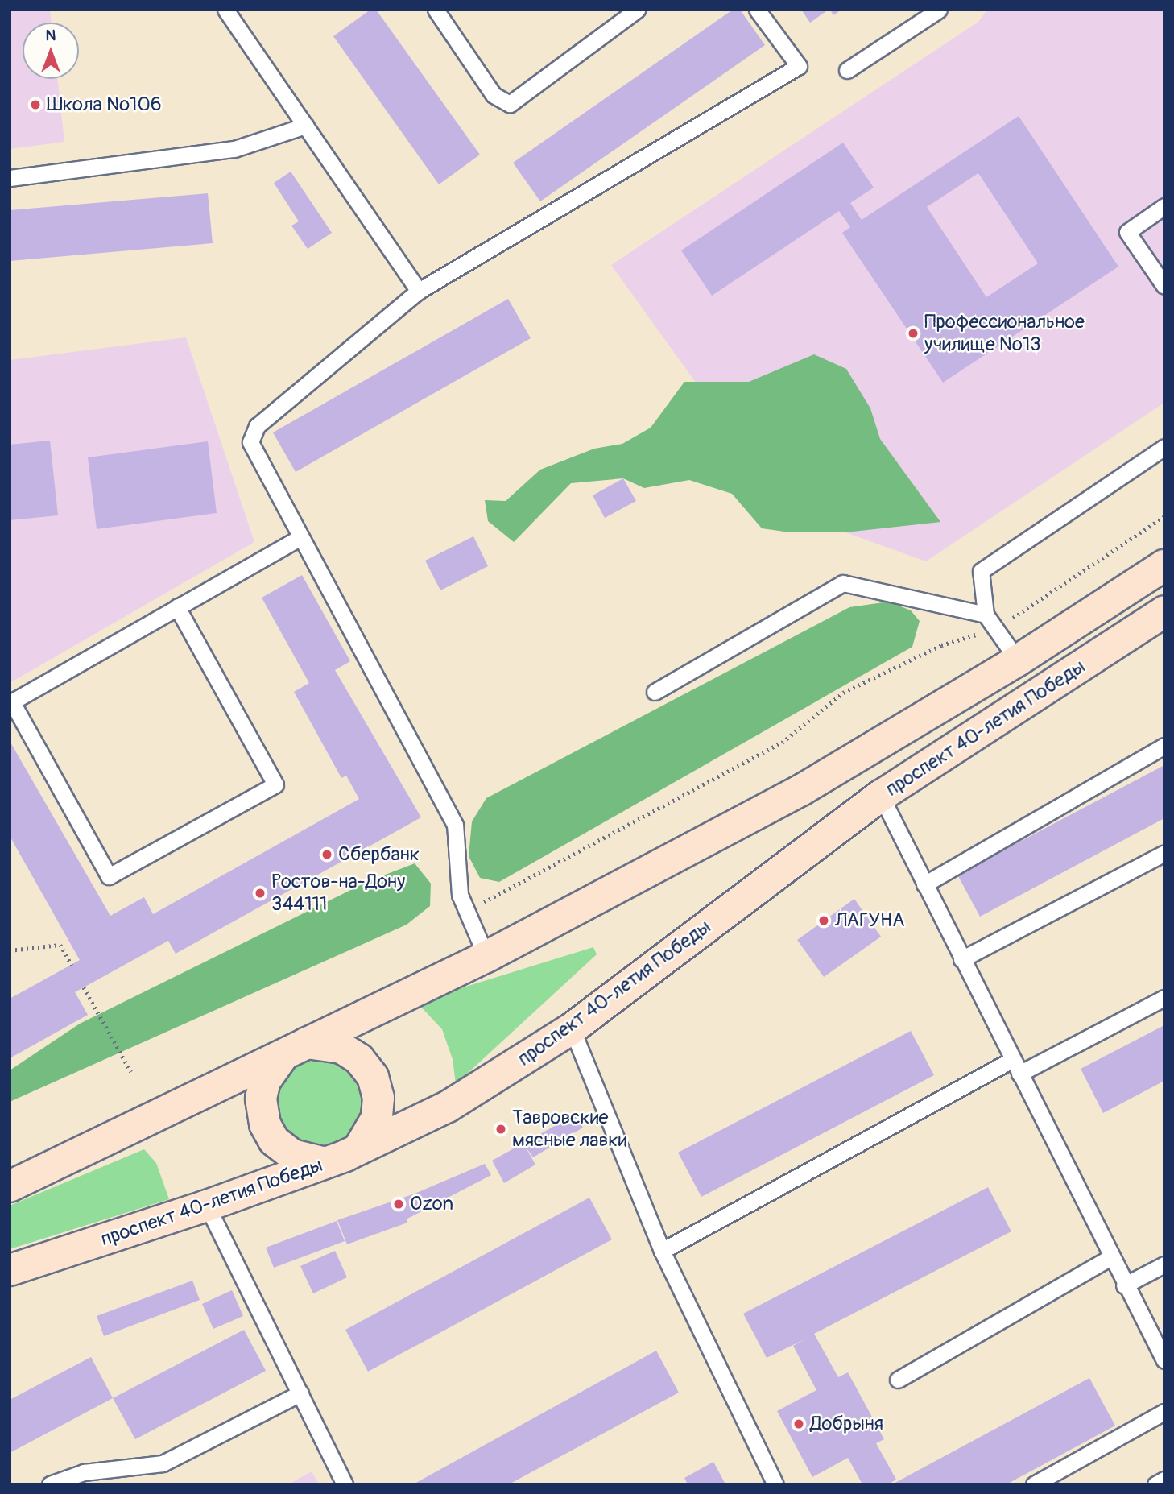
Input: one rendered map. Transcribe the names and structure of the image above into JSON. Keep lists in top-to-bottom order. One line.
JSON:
{"streets":{"main road":["проспект 40-летия Победы"]},"places":["Школа №106","Профессиональное училище №13","Сбербанк","Ростов-на-Дону 344111","ЛАГУНА","Тавровские мясные лавки","Ozon","Добрыня"],"north":"top"}
